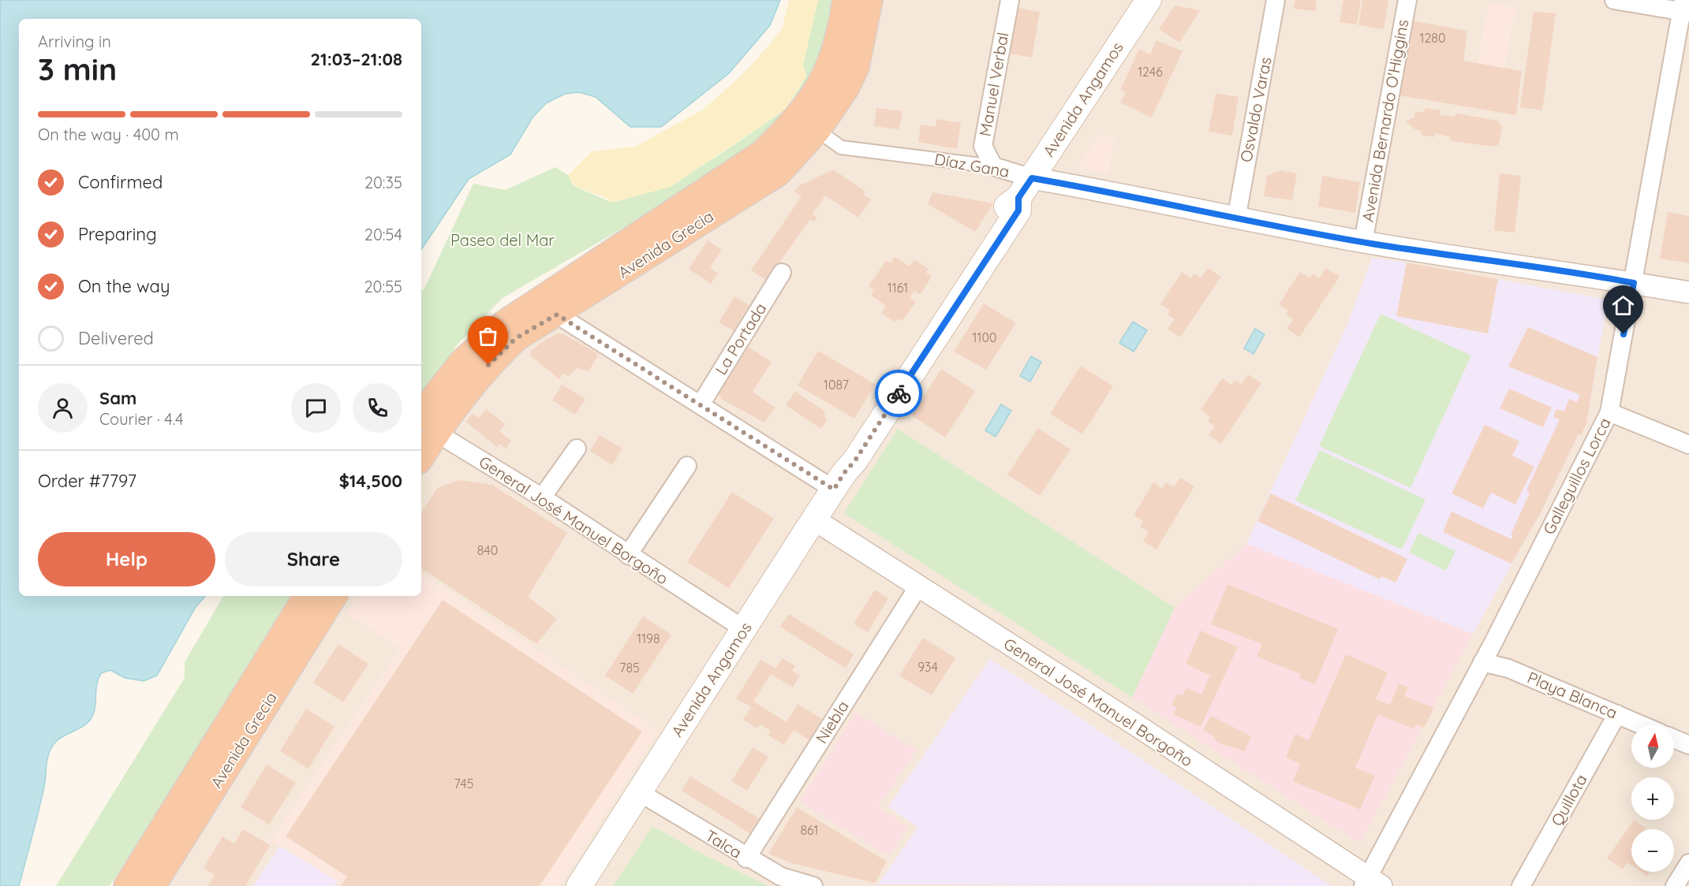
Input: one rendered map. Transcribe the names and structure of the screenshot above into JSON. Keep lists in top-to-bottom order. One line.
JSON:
{"streets":{"highway":["Avenida Grecia"],"main road":["Avenida Angamos"],"street":["Manuel Verbal","Osvaldo Varas","Avenida Bernardo O'Higgins","Díaz Gana","La Portada","Galleguillos Lorca","General José Manuel Borgoño","Playa Blanca","Niebla","Quillota","Talca"]},"crossings":[["Manuel Verbal","Díaz Gana"],["Avenida Angamos","Díaz Gana"],["Avenida Angamos","General José Manuel Borgoño"],["Avenida Angamos","Talca"],["Osvaldo Varas","Díaz Gana"],["Avenida Bernardo O'Higgins","Díaz Gana"],["Díaz Gana","Avenida Grecia"],["Díaz Gana","Galleguillos Lorca"],["Avenida Grecia","General José Manuel Borgoño"],["Galleguillos Lorca","General José Manuel Borgoño"],["Galleguillos Lorca","Playa Blanca"],["General José Manuel Borgoño","Niebla"],["Playa Blanca","Quillota"],["Niebla","Talca"]],"parks":["Paseo del Mar"],"house_numbers":["1280","1246","1161","1100","1087","840","1198","934","785","745","861"],"north":"top","page":{"heading":["3 min","Arriving in","21:03–21:08"],"panel":["Sam","Courier · 4.4","Order #7797","$14,500"],"bar":"On the way · 400 m","list":[["Confirmed","20:35"],["Preparing","20:54"],["On the way","20:55"],"Delivered"],"buttons":["Help","Share"],"map_buttons":["+","−"]}}
